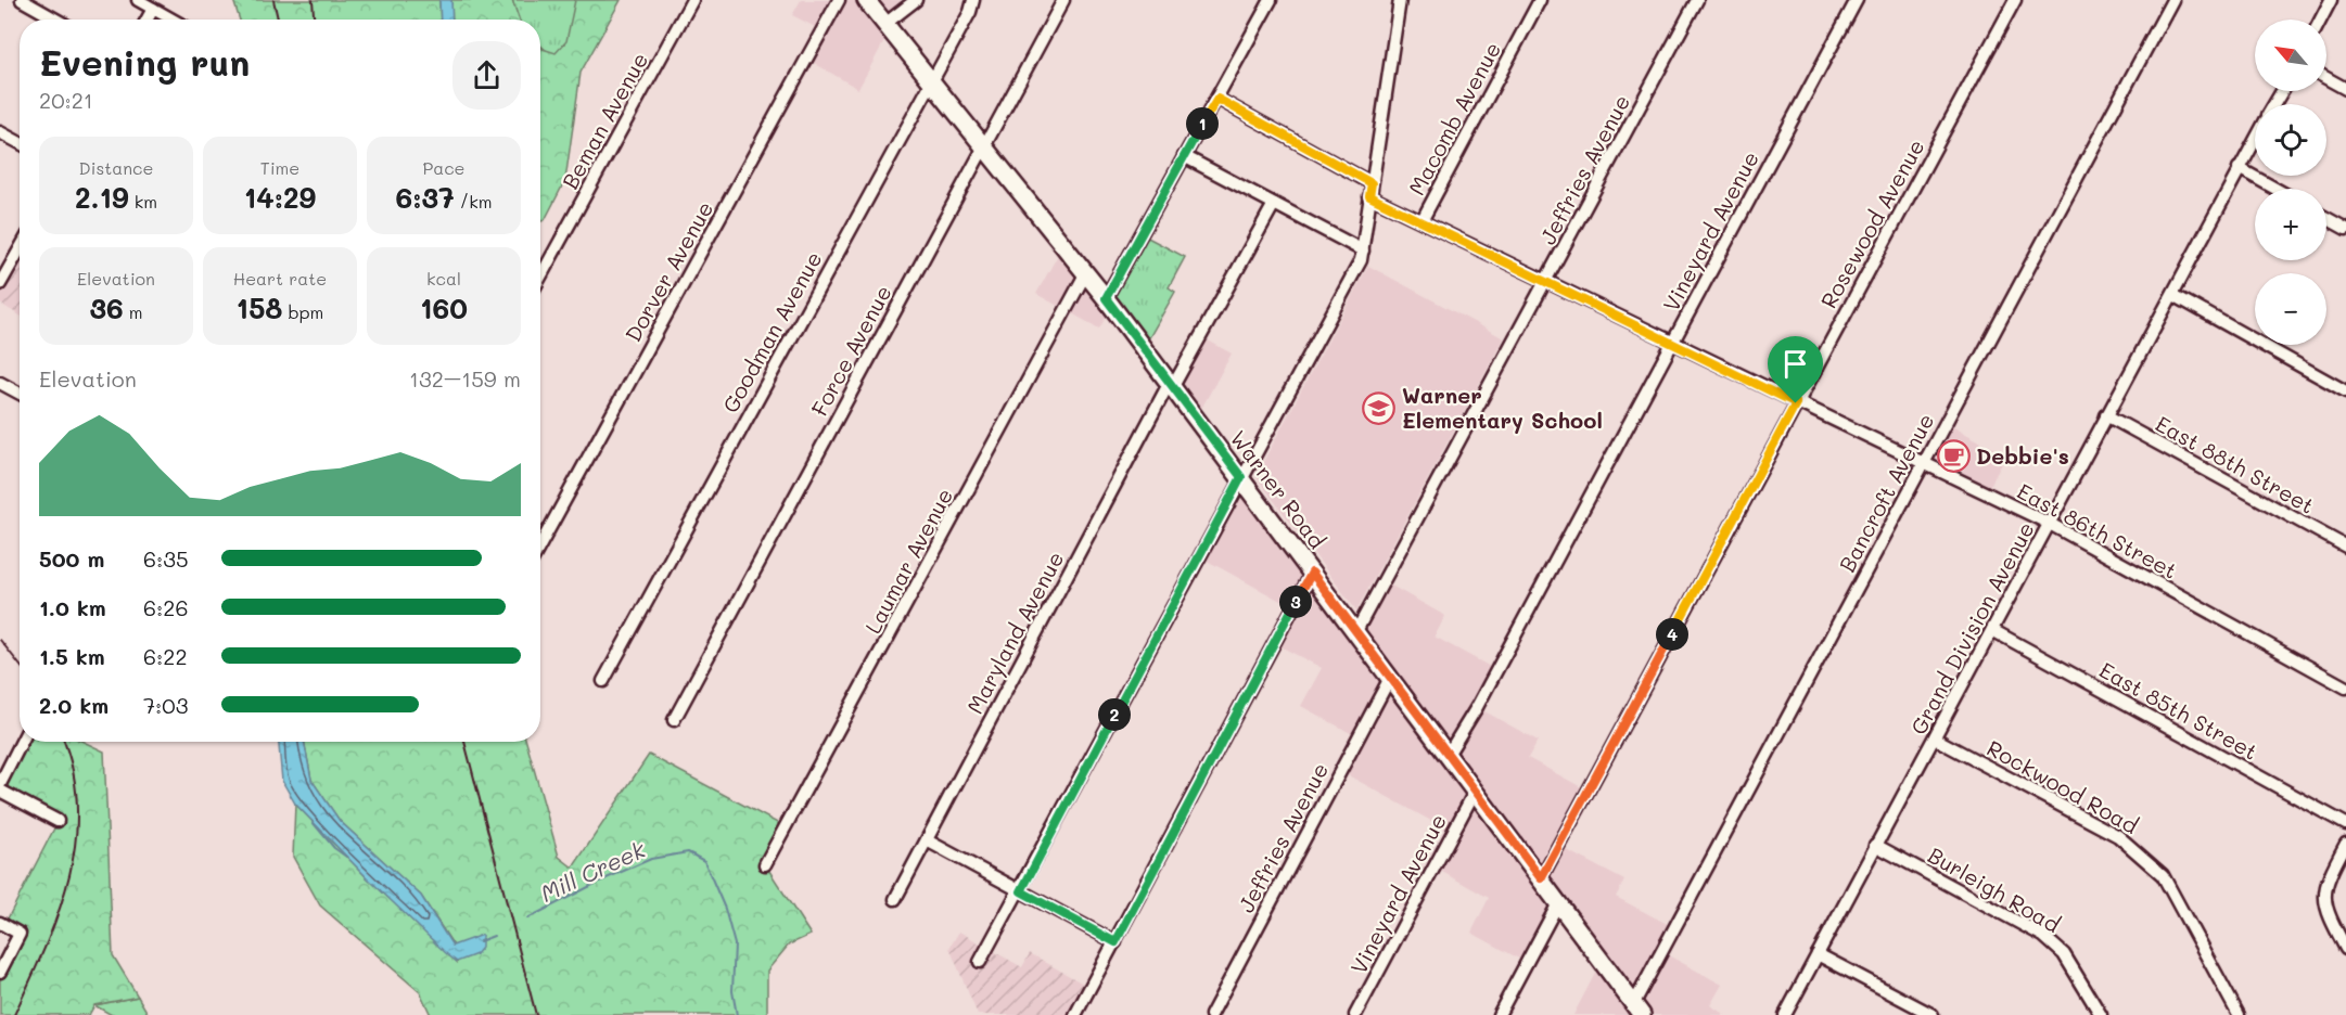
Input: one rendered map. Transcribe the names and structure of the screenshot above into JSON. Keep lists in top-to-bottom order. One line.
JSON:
{"streets":{"main road":["Warner Road"],"street":["Macomb Avenue","Beman Avenue","Jeffries Avenue","Rosewood Avenue","Vineyard Avenue","Dorver Avenue","Goodman Avenue","Force Avenue","East 88th Street","Bancroft Avenue","East 86th Street","Laumar Avenue","Grand Division Avenue","Maryland Avenue","East 85th Street","Rockwood Road","Burleigh Road"]},"crossings":[["Macomb Avenue","East 86th Street"],["Jeffries Avenue","Warner Road"],["Jeffries Avenue","East 86th Street"],["Rosewood Avenue","Warner Road"],["Rosewood Avenue","East 86th Street"],["Vineyard Avenue","Warner Road"],["Vineyard Avenue","East 86th Street"],["Goodman Avenue","Warner Road"],["Force Avenue","Warner Road"],["East 88th Street","Grand Division Avenue"],["Warner Road","Bancroft Avenue"],["Warner Road","Laumar Avenue"],["Warner Road","Maryland Avenue"],["Bancroft Avenue","East 86th Street"],["East 86th Street","Grand Division Avenue"],["Grand Division Avenue","East 85th Street"],["Grand Division Avenue","Rockwood Road"],["Grand Division Avenue","Burleigh Road"]],"water":["Mill Creek"],"places":{"school or university":["Warner Elementary School"],"cafe":["Debbie's"]},"north":"top left","page":{"map_buttons":["+","−"],"heading":["Evening run","20:21"],"pins":["1","3","4","2"],"stats":[["Distance","2.19 km"],["Time","14:29"],["Pace","6:37 /km"],["Elevation","36 m"],["Heart rate","158 bpm"],["kcal","160"]],"chart":["Elevation","132–159 m"],"list":[{"name":"500 m","note":"6:35"},{"name":"1.0 km","note":"6:26"},{"name":"1.5 km","note":"6:22"},{"name":"2.0 km","note":"7:03"}]}}
